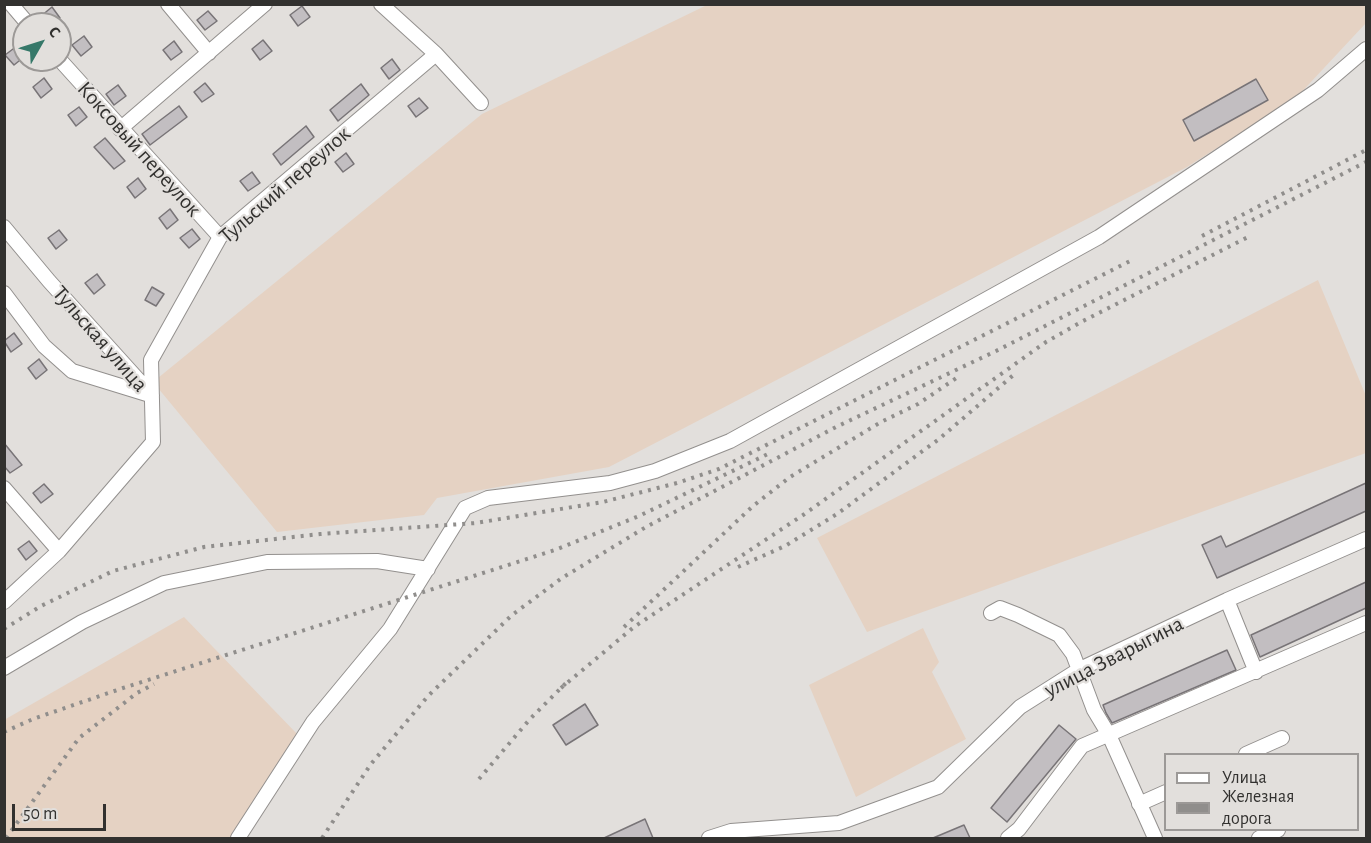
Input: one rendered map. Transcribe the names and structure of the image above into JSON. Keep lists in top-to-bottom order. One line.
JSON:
{"streets":{"street":["Коксовый переулок","Тульский переулок","Тульская улица","улица Зварыгина"]},"crossings":[["Коксовый переулок","Тульский переулок"],["Тульский переулок","Тульская улица"]],"legend":["Улица","Железная дорога"],"scale_bar":"50 m","north":"top right"}
